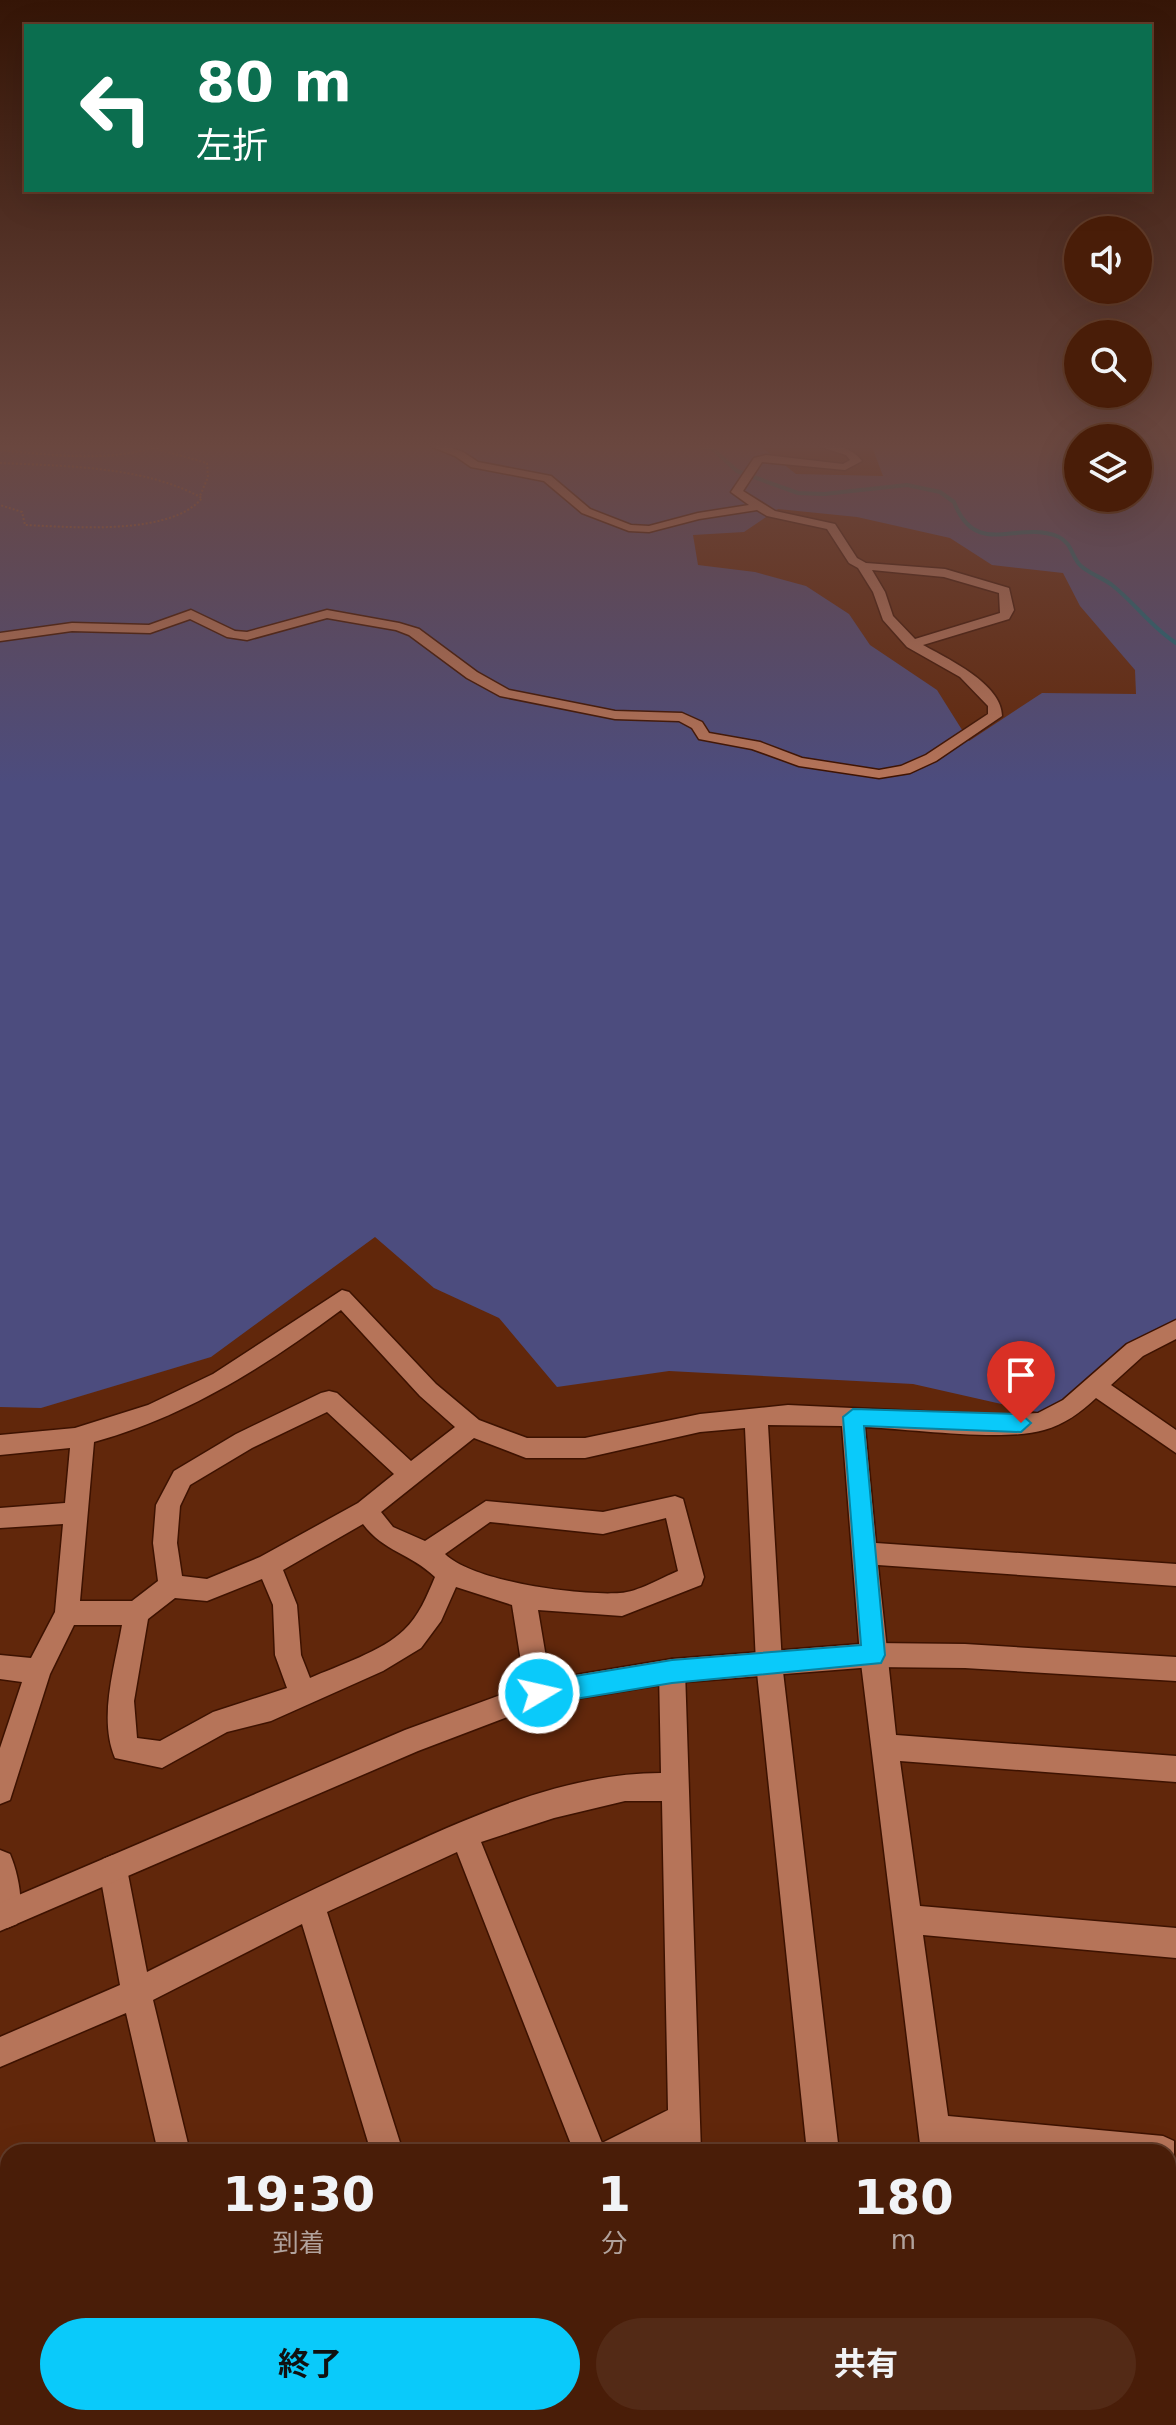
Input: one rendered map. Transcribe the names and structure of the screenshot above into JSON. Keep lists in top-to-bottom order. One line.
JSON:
{"page":{"turn":["80 m","左折"],"eta":["19:30","到着","1","分","180","m"],"buttons":["終了","共有"]}}
